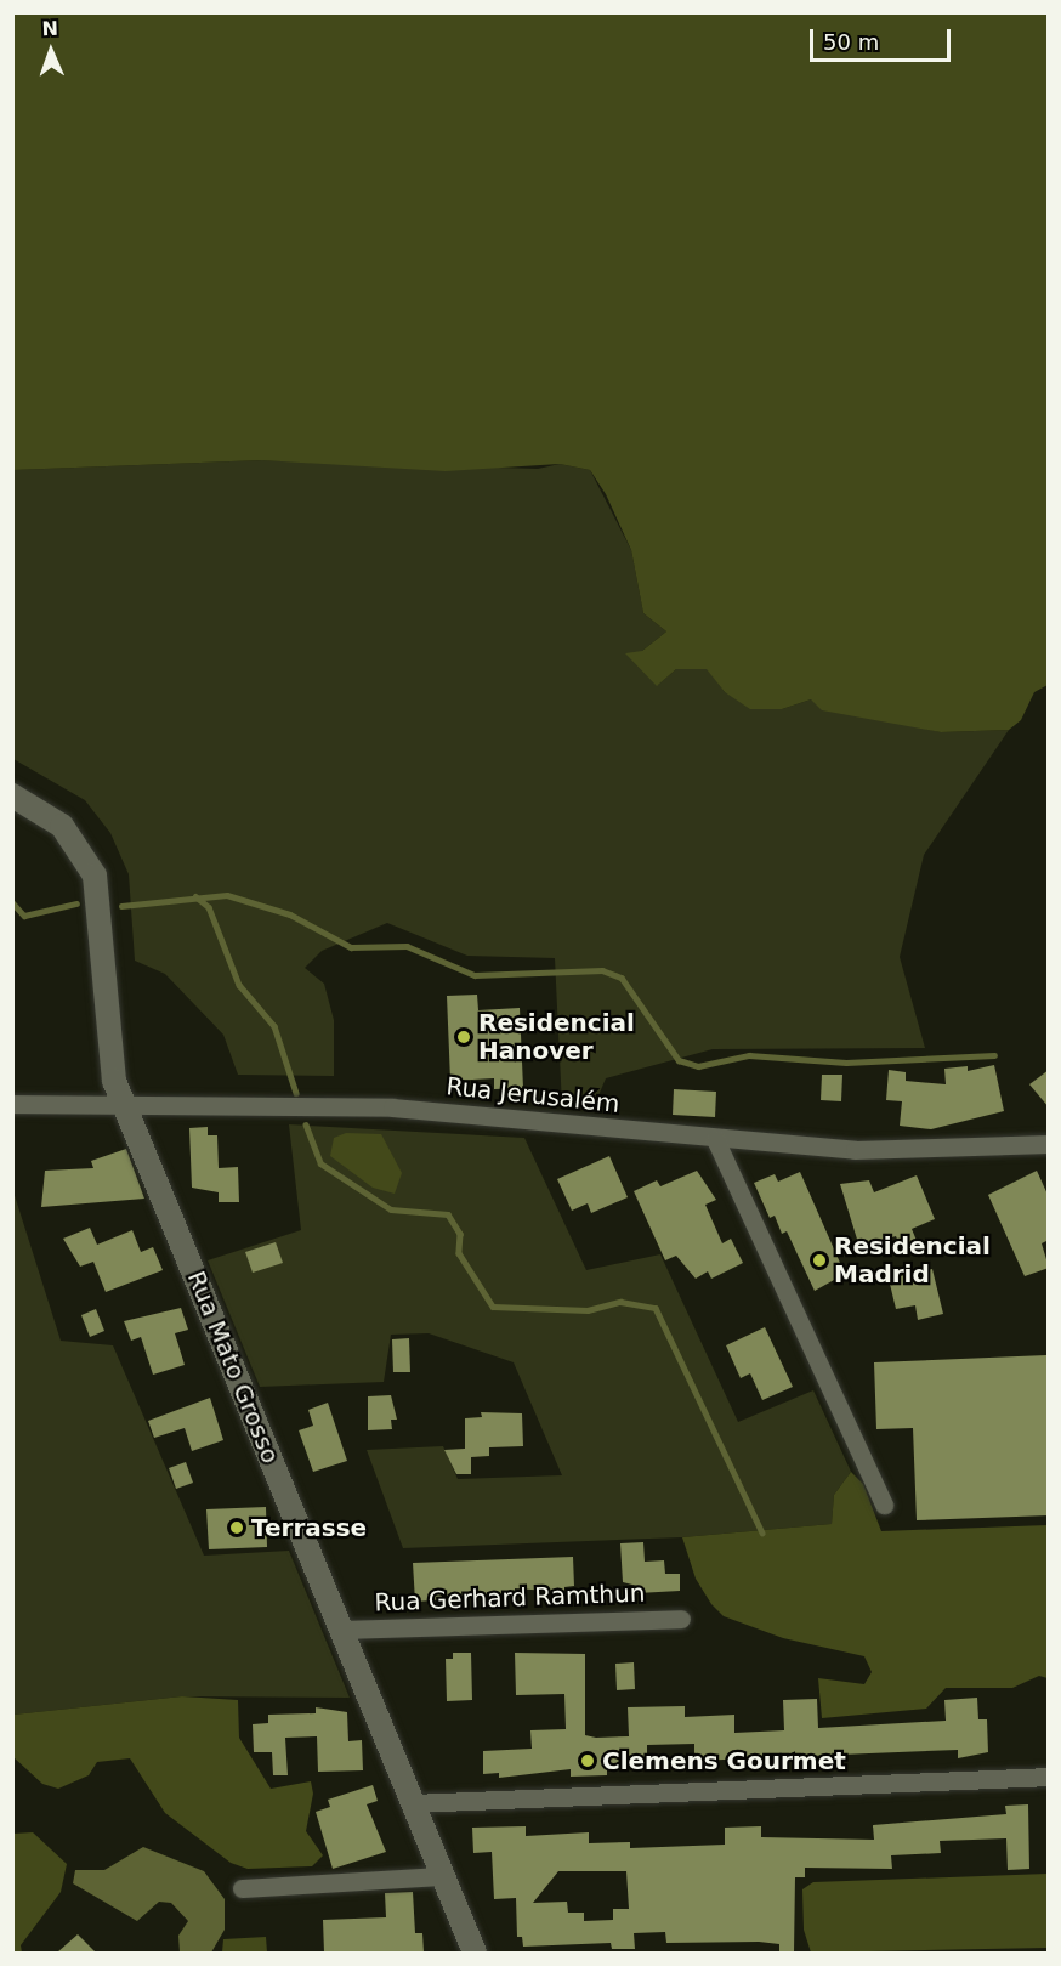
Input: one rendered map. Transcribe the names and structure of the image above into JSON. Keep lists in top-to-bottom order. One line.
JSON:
{"streets":{"street":["Rua Jerusalém","Rua Mato Grosso","Rua Gerhard Ramthun"]},"crossings":[["Rua Jerusalém","Rua Mato Grosso"],["Rua Mato Grosso","Rua Gerhard Ramthun"]],"places":["Residencial Hanover","Residencial Madrid","Terrasse","Clemens Gourmet"],"scale_bar":"50 m","north":"top"}
